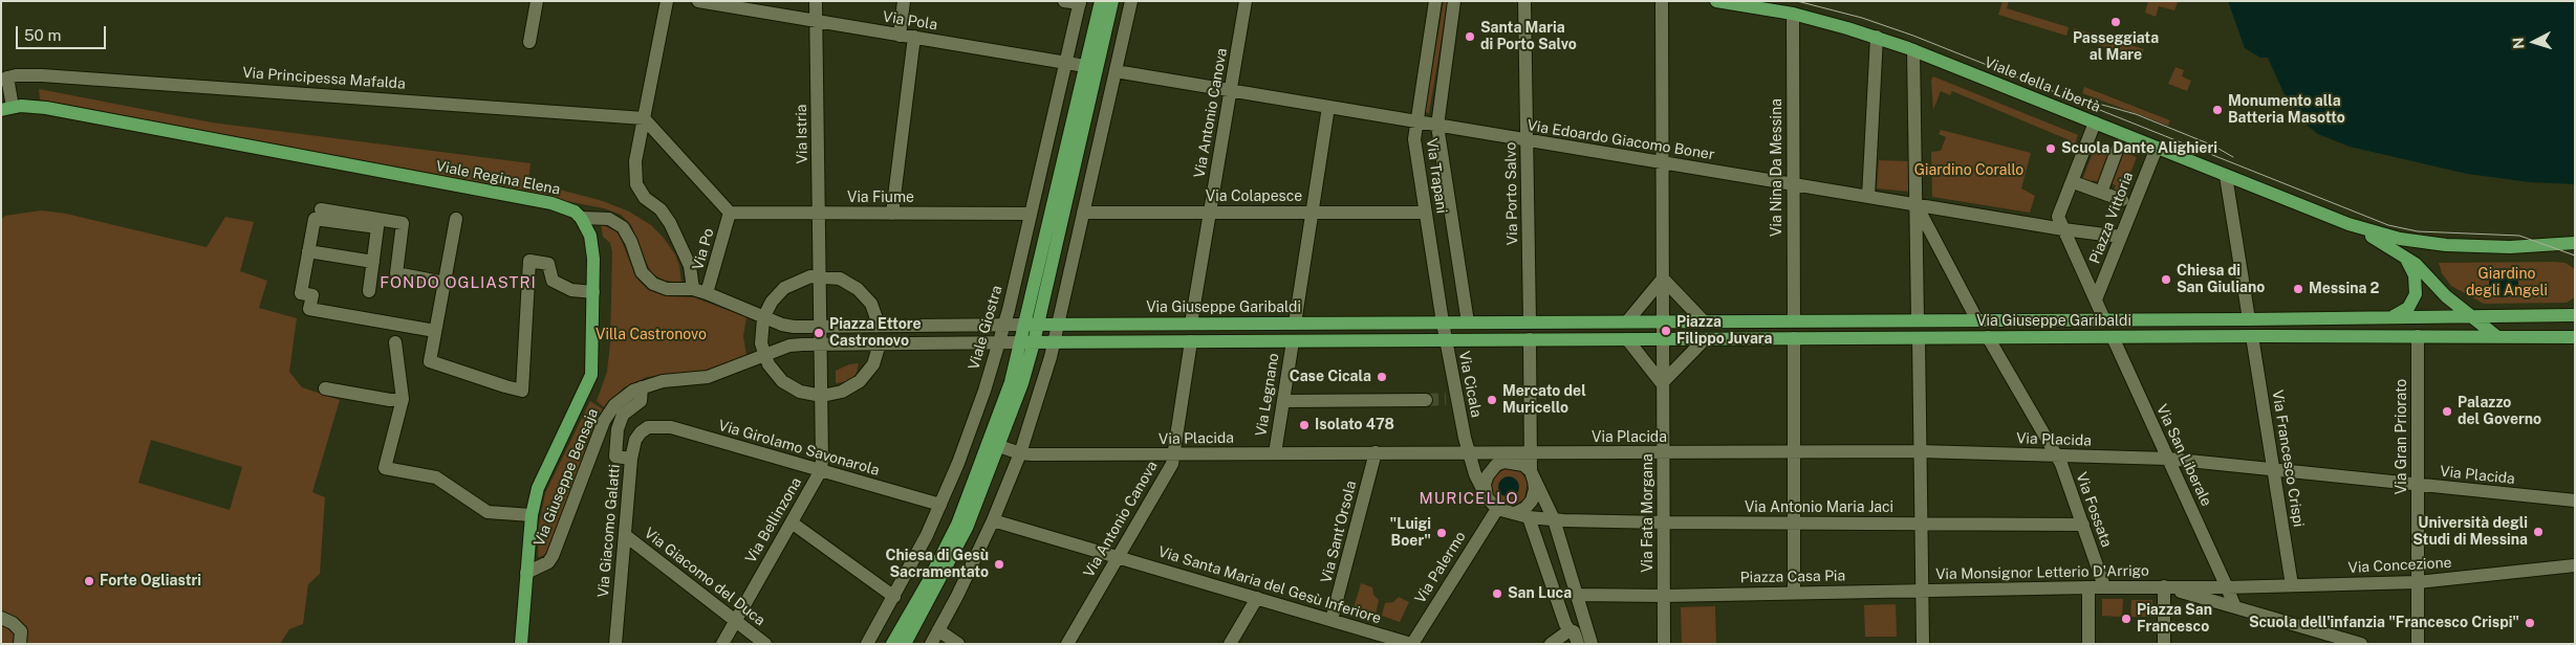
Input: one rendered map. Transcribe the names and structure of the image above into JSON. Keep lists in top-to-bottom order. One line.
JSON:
{"streets":{"main road":["Viale della Libertà","Viale Regina Elena","Via Giuseppe Garibaldi"],"street":["Via Pola","Via Principessa Mafalda","Via Antonio Canova","Via Istria","Via Edoardo Giacomo Boner","Via Nina Da Messina","Via Trapani","Via Porto Salvo","Via Colapesce","Via Fiume","Piazza Vittoria","Via Po","Viale Giostra","Via Cicala","Via Legnano","Via Gran Priorato","Via Placida","Via Girolamo Savonarola","Via San Liberale","Via Francesco Crispi","Via Giuseppe Bensaja","Via Antonio Maria Jaci","Via Fossata","Via Fata Morgana","Via Bellinzona","Via Giacomo Galatti","Via Sant'Orsola","Via Concezione","Via Palermo","Via Monsignor Letterio D'Arrigo","Via Giacomo del Duca","Piazza Casa Pia","Via Santa Maria del Gesù Inferiore"]},"crossings":[["Via Pola","Via Istria"],["Via Pola","Viale Giostra"],["Viale della Libertà","Via Nina Da Messina"],["Viale della Libertà","Piazza Vittoria"],["Via Antonio Canova","Via Edoardo Giacomo Boner"],["Via Antonio Canova","Via Colapesce"],["Via Antonio Canova","Via Giuseppe Garibaldi"],["Via Antonio Canova","Via Placida"],["Via Antonio Canova","Via Santa Maria del Gesù Inferiore"],["Via Istria","Via Fiume"],["Via Istria","Via Giuseppe Garibaldi"],["Via Istria","Via Giuseppe Bensaja"],["Via Istria","Via Bellinzona"],["Via Edoardo Giacomo Boner","Via Nina Da Messina"],["Via Edoardo Giacomo Boner","Via Trapani"],["Via Edoardo Giacomo Boner","Via Porto Salvo"],["Via Edoardo Giacomo Boner","Piazza Vittoria"],["Via Nina Da Messina","Via Giuseppe Garibaldi"],["Via Trapani","Via Colapesce"],["Via Trapani","Via Giuseppe Garibaldi"],["Via Trapani","Via Cicala"],["Viale Regina Elena","Via Giuseppe Garibaldi"],["Via Porto Salvo","Via Giuseppe Garibaldi"],["Via Fiume","Via Po"],["Via Fiume","Viale Giostra"],["Piazza Vittoria","Via Giuseppe Garibaldi"],["Via Po","Via Giuseppe Garibaldi"],["Via Giuseppe Garibaldi","Viale Giostra"],["Via Giuseppe Garibaldi","Via Cicala"],["Via Giuseppe Garibaldi","Via Gran Priorato"],["Via Giuseppe Garibaldi","Via San Liberale"],["Via Giuseppe Garibaldi","Via Francesco Crispi"],["Via Giuseppe Garibaldi","Via Fossata"],["Via Giuseppe Garibaldi","Via Fata Morgana"],["Viale Giostra","Via Girolamo Savonarola"],["Via Cicala","Via Placida"],["Via Cicala","Via Antonio Maria Jaci"],["Via Cicala","Via Palermo"],["Via Legnano","Via Placida"],["Via Gran Priorato","Via Placida"],["Via Gran Priorato","Via Concezione"],["Via Placida","Via San Liberale"],["Via Placida","Via Francesco Crispi"],["Via Placida","Via Fossata"],["Via Placida","Via Fata Morgana"],["Via Placida","Via Sant'Orsola"],["Via Girolamo Savonarola","Via Bellinzona"],["Via Girolamo Savonarola","Via Giacomo Galatti"],["Via San Liberale","Via Concezione"],["Via San Liberale","Via Monsignor Letterio D'Arrigo"],["Via Francesco Crispi","Via Concezione"],["Via Giuseppe Bensaja","Via Bellinzona"],["Via Antonio Maria Jaci","Via Fossata"],["Via Antonio Maria Jaci","Via Fata Morgana"],["Via Antonio Maria Jaci","Via Palermo"],["Via Fossata","Via Monsignor Letterio D'Arrigo"],["Via Fata Morgana","Piazza Casa Pia"],["Via Bellinzona","Via Giacomo del Duca"],["Via Giacomo Galatti","Via Giacomo del Duca"],["Via Sant'Orsola","Via Santa Maria del Gesù Inferiore"],["Via Concezione","Via Monsignor Letterio D'Arrigo"],["Via Palermo","Via Santa Maria del Gesù Inferiore"],["Via Monsignor Letterio D'Arrigo","Piazza Casa Pia"]],"districts":["FONDO OGLIASTRI","MURICELLO"],"parks":["Giardino Corallo","Giardino degli Angeli","Villa Castronovo"],"places":["Passeggiata al Mare","Santa Maria di Porto Salvo","Monumento alla Batteria Masotto","Scuola Dante Alighieri","Chiesa di San Giuliano","Messina 2","Piazza Filippo Juvara","Piazza Ettore Castronovo","Case Cicala","Mercato del Muricello","Palazzo del Governo","Isolato 478","Università degli Studi di Messina","\"Luigi Boer\"","Chiesa di Gesù Sacramentato","Forte Ogliastri","San Luca","Piazza San Francesco","Scuola dell'infanzia \"Francesco Crispi\""],"scale_bar":"50 m","north":"left"}
